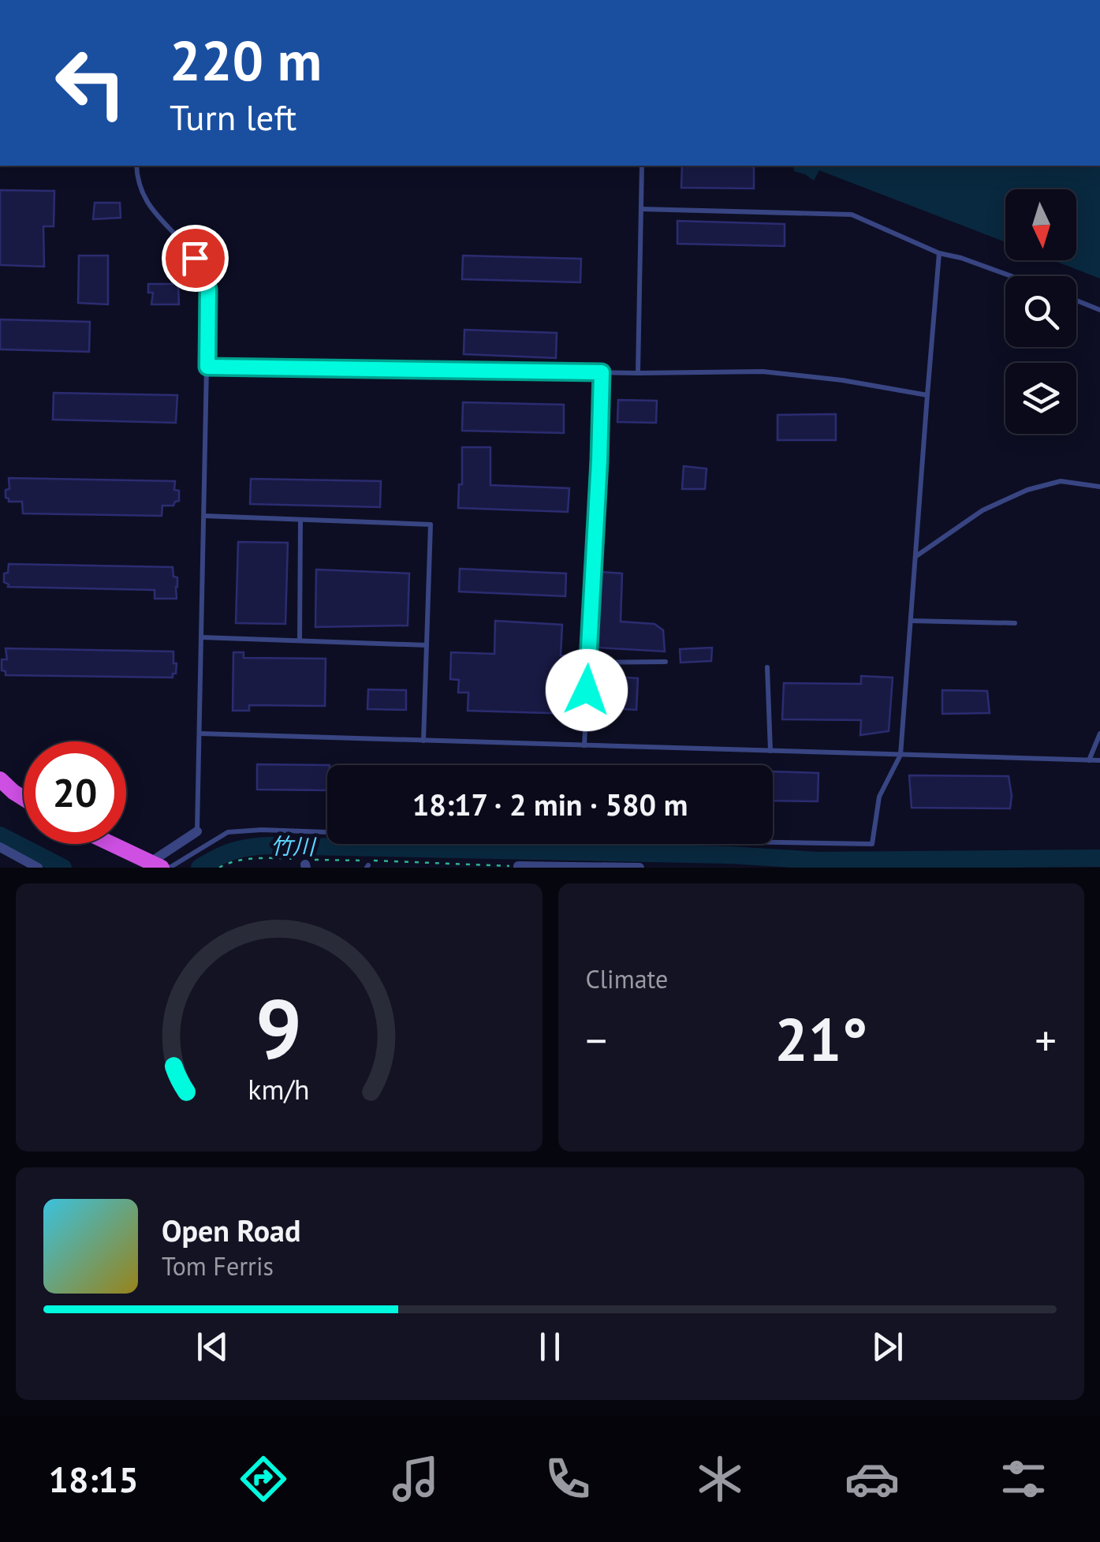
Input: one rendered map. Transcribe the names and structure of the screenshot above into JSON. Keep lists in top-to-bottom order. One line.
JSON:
{"water":["竹川"],"north":"bottom","page":{"turn":["220 m","Turn left"],"limit":"20","trip":"18:17 · 2 min · 580 m","tile":"Climate","heat":["−","21°","+"],"song":["Open Road","Tom Ferris"],"tabs":"18:15","gauge":["9","km/h"]}}
